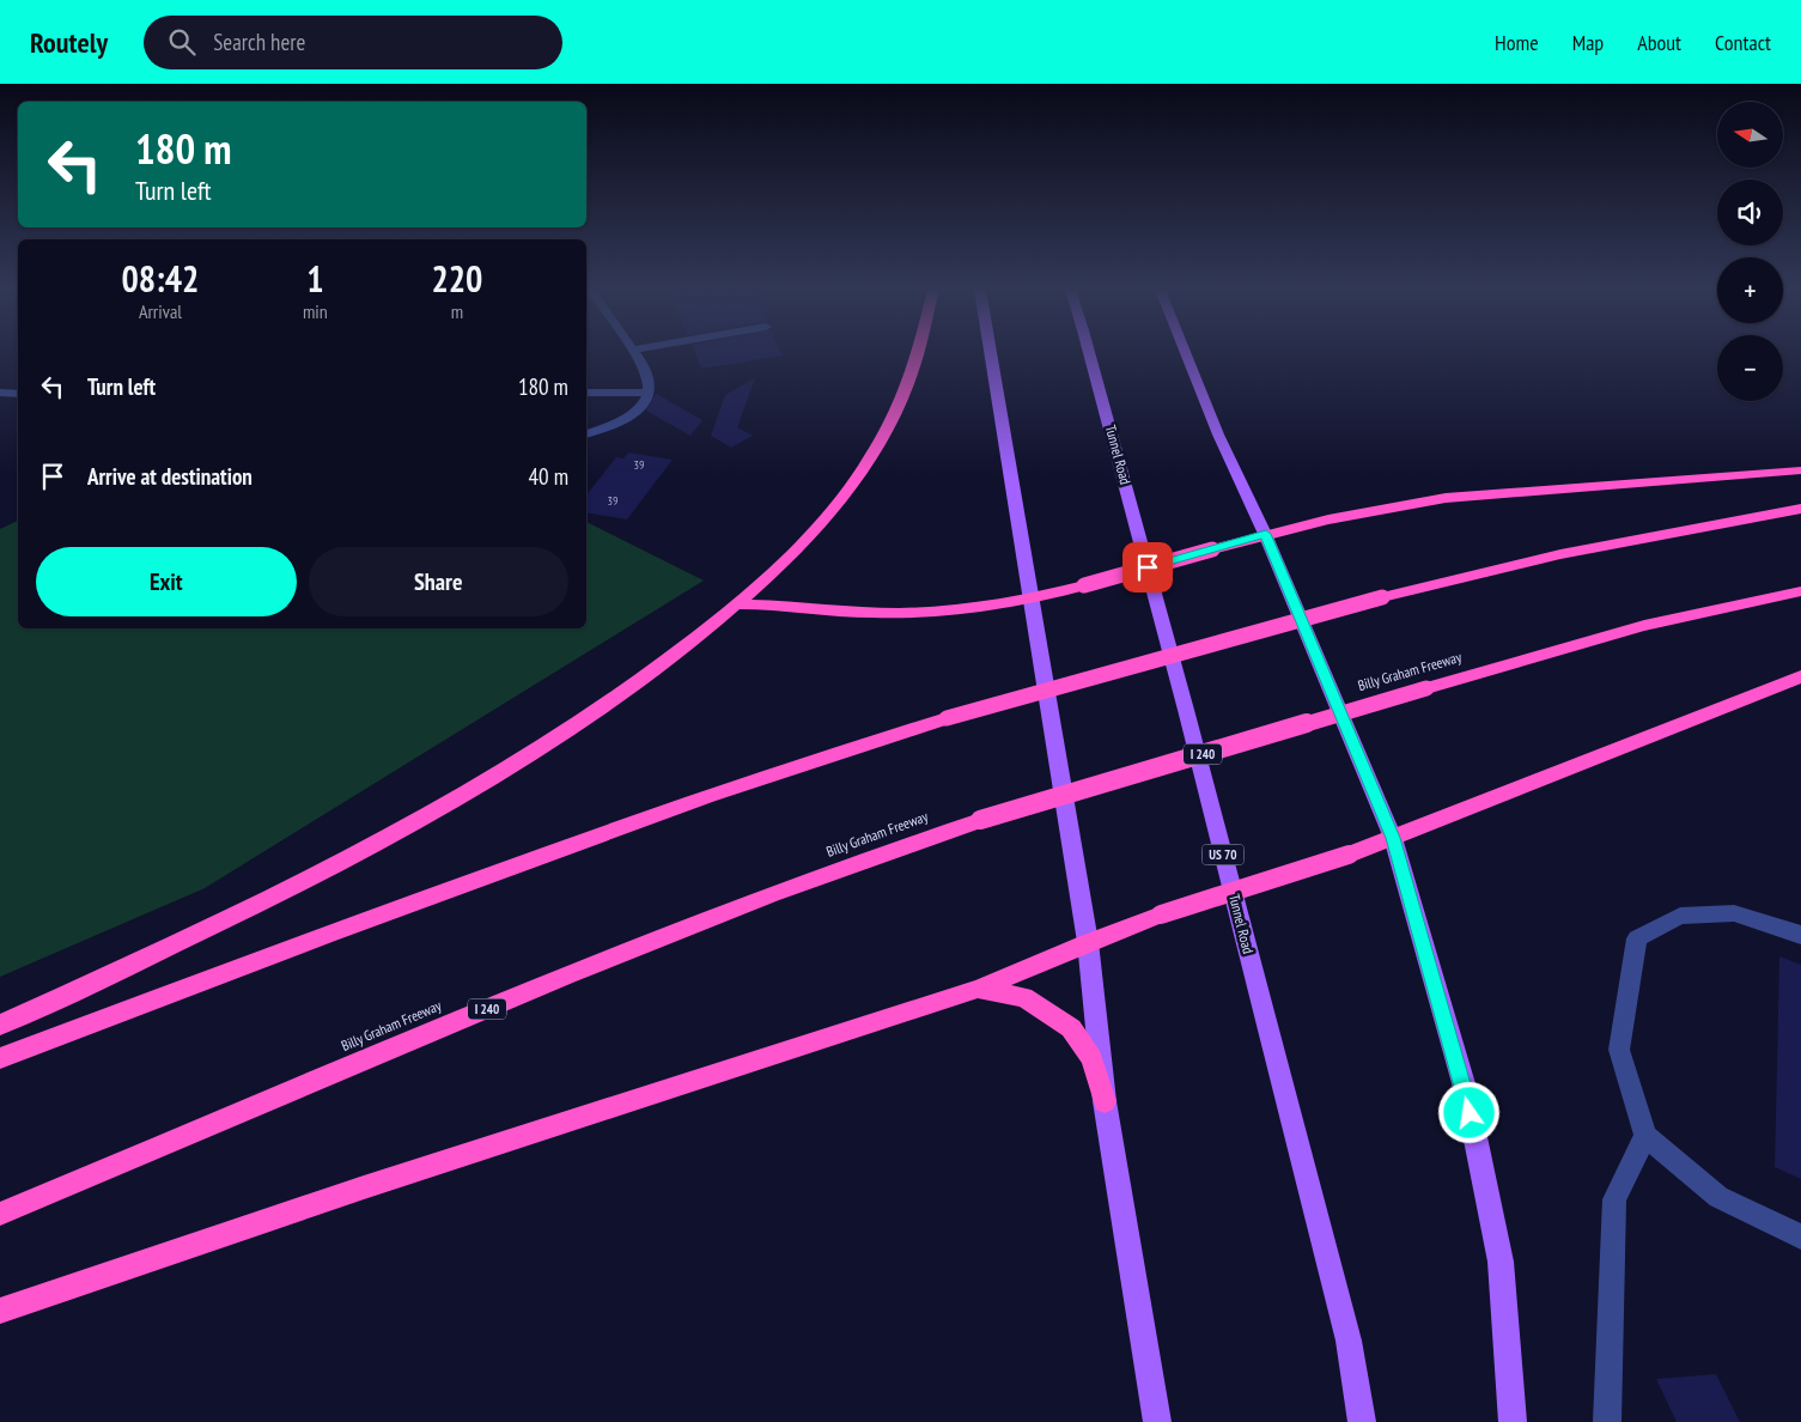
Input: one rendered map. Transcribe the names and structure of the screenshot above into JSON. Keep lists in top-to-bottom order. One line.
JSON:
{"streets":{"highway":["Billy Graham Freeway","I 240"],"main road":["Tunnel Road","US 70"]},"house_numbers":["39","39"],"north":"left","page":{"header":"Routely","search":"Search here","nav":["Home","Map","About","Contact"],"map_buttons":["+","−"],"turn":["180 m","Turn left"],"eta":["08:42","Arrival","1","min","220","m"],"list":[{"name":"Turn left","value":"180 m"},{"name":"Arrive at destination","value":"40 m"}],"buttons":["Exit","Share"]}}
